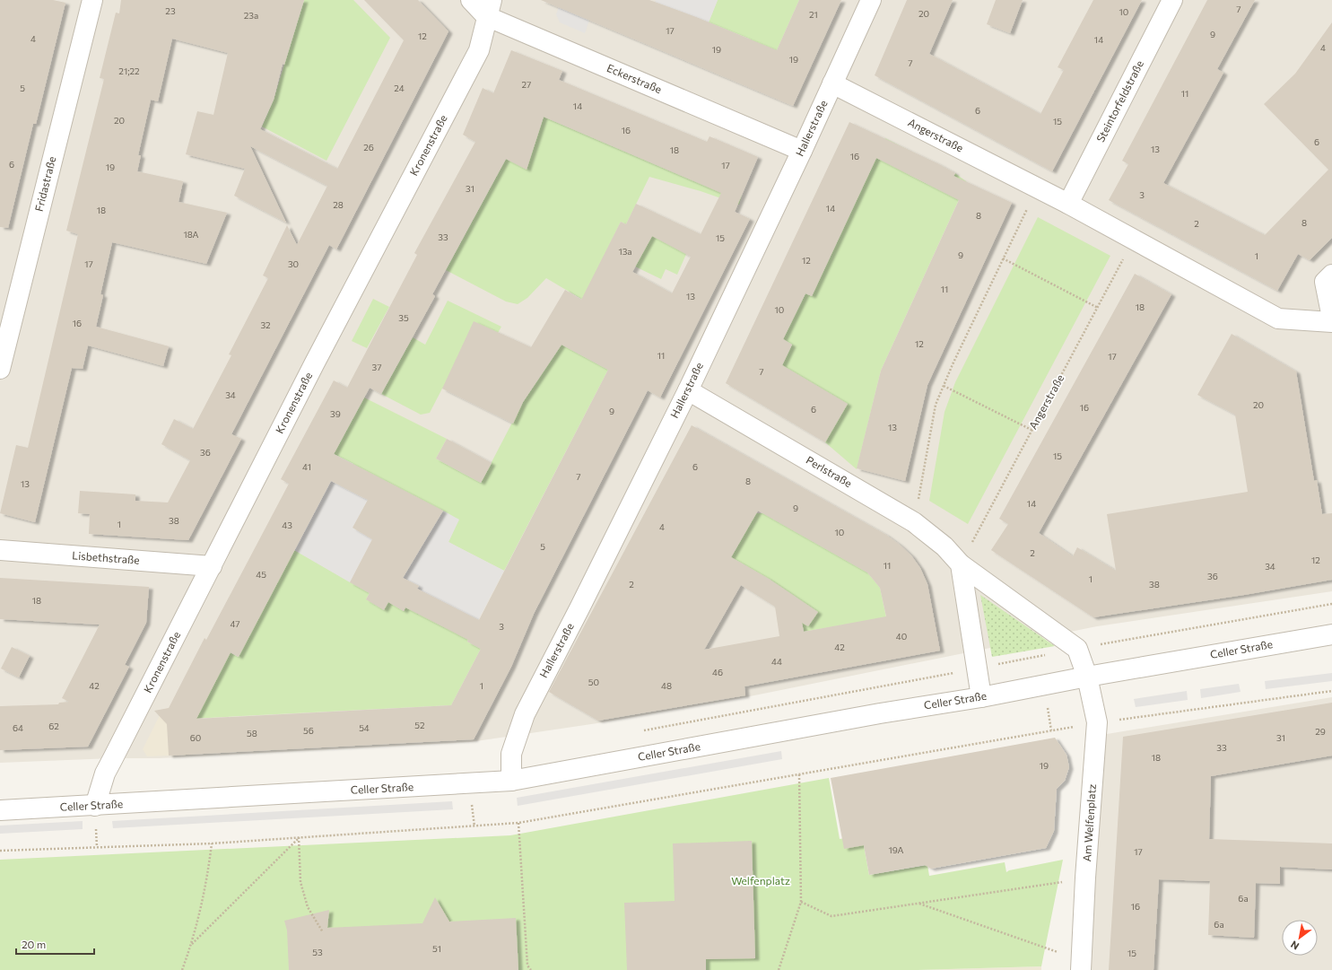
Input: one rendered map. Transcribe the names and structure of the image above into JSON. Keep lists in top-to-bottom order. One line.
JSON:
{"streets":{"street":["Eckerstraße","Steintorfeldstraße","Hallerstraße","Angerstraße","Kronenstraße","Fridastraße","Perlstraße","Lisbethstraße","Celler Straße","Am Welfenplatz"]},"crossings":[["Eckerstraße","Hallerstraße"],["Eckerstraße","Kronenstraße"],["Steintorfeldstraße","Angerstraße"],["Hallerstraße","Angerstraße"],["Hallerstraße","Perlstraße"],["Hallerstraße","Celler Straße"],["Angerstraße","Perlstraße"],["Kronenstraße","Lisbethstraße"],["Kronenstraße","Celler Straße"],["Celler Straße","Am Welfenplatz"]],"parks":["Welfenplatz"],"house_numbers":["7","23","10","20","21","23a","17","9","12","4","14","4","19","19","7","21;22","27","5","24","11","14","6","20","15","16","6","26","13","18","16","6","17","19","31","3","28","14","18","8","8","2","18A","33","15","13a","9","1","12","17","30","11","13","18","10","35","16","32","12","11","17","37","7","34","20","16","6","9","39","13","36","15","41","6","7","8","13","14","9","38","1","43","4","10","5","2","12","11","34","45","36","1","2","38","18","47","3","40","42","44","46","50","42","1","48","52","62","64","54","56","29","58","60","31","33","18","19","19A","17","6a","16","6a","51","53","15"],"scale_bar":"20 m","north":"bottom left"}
